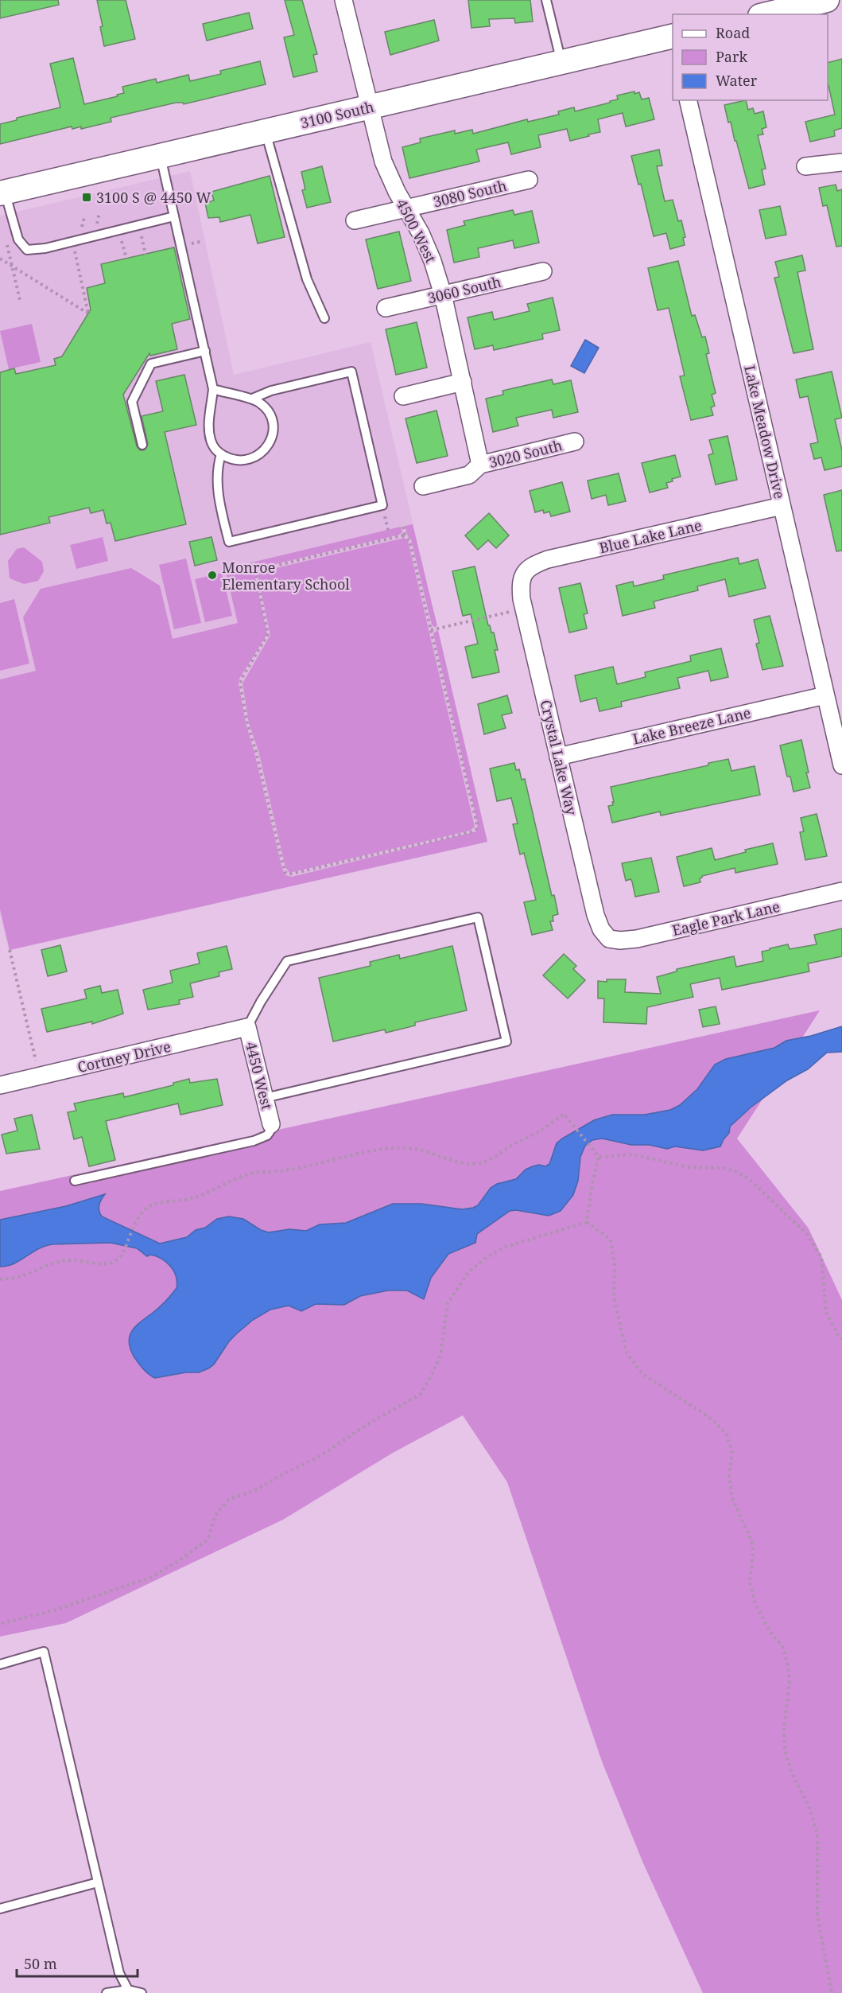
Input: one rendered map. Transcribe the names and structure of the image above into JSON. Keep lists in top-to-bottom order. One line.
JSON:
{"streets":{"main road":["3100 South"],"street":["3080 South","4500 West","3060 South","Lake Meadow Drive","3020 South","Blue Lake Lane","Lake Breeze Lane","Crystal Lake Way","Eagle Park Lane","Cortney Drive","4450 West"]},"crossings":[["3100 South","4500 West"],["3080 South","4500 West"],["4500 West","3060 South"],["4500 West","3020 South"],["Lake Meadow Drive","Blue Lake Lane"],["Lake Meadow Drive","Lake Breeze Lane"],["Blue Lake Lane","Crystal Lake Way"],["Lake Breeze Lane","Crystal Lake Way"],["Crystal Lake Way","Eagle Park Lane"],["Cortney Drive","4450 West"]],"places":{"transit":["3100 S @ 4450 W"],"other":["Monroe Elementary School"]},"legend":["Road","Park","Water"],"scale_bar":"50 m"}
